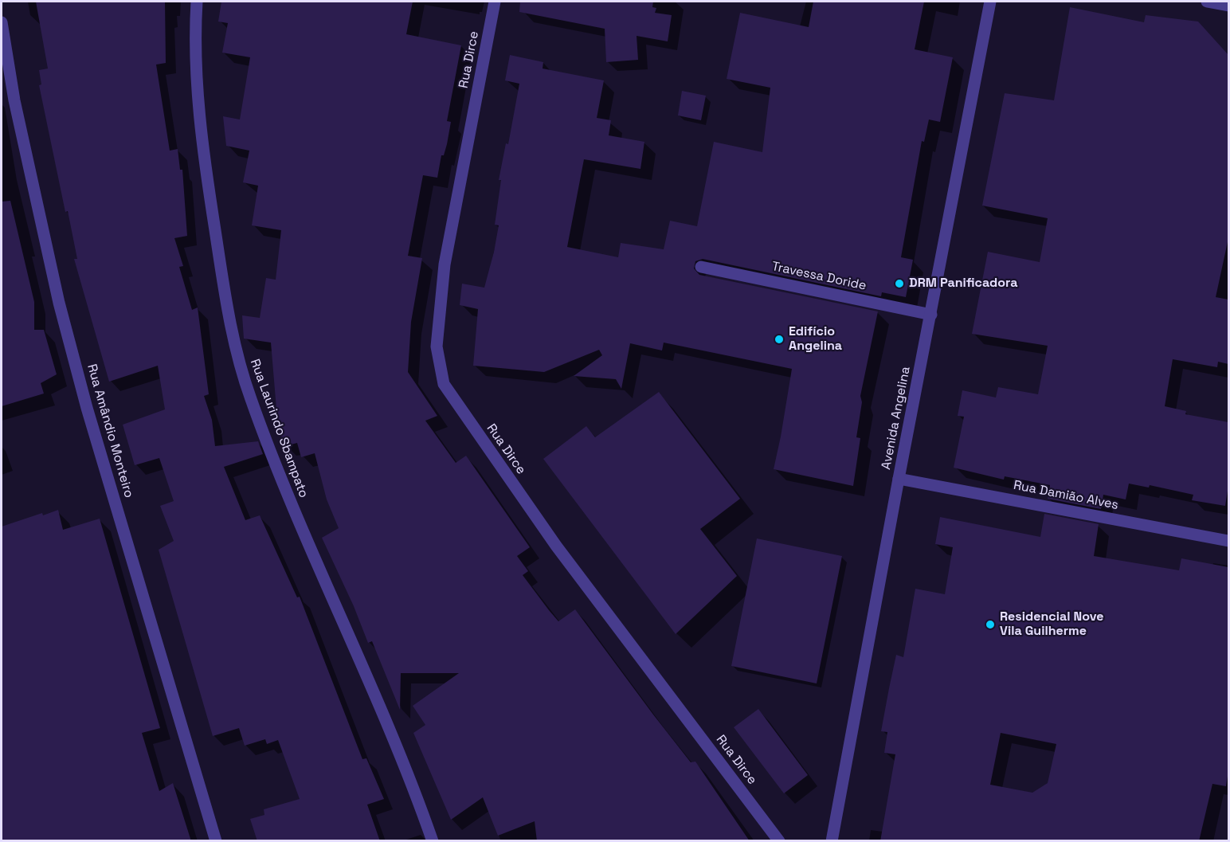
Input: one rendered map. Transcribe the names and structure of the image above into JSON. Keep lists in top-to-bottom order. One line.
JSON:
{"streets":{"street":["Rua Dirce","Travessa Doride","Avenida Angelina","Rua Laurindo Sbampato","Rua Amândio Monteiro","Rua Damião Alves"]},"crossings":[["Travessa Doride","Avenida Angelina"],["Avenida Angelina","Rua Damião Alves"]],"places":["DRM Panificadora","Edifício Angelina","Residencial Nove Vila Guilherme"]}
